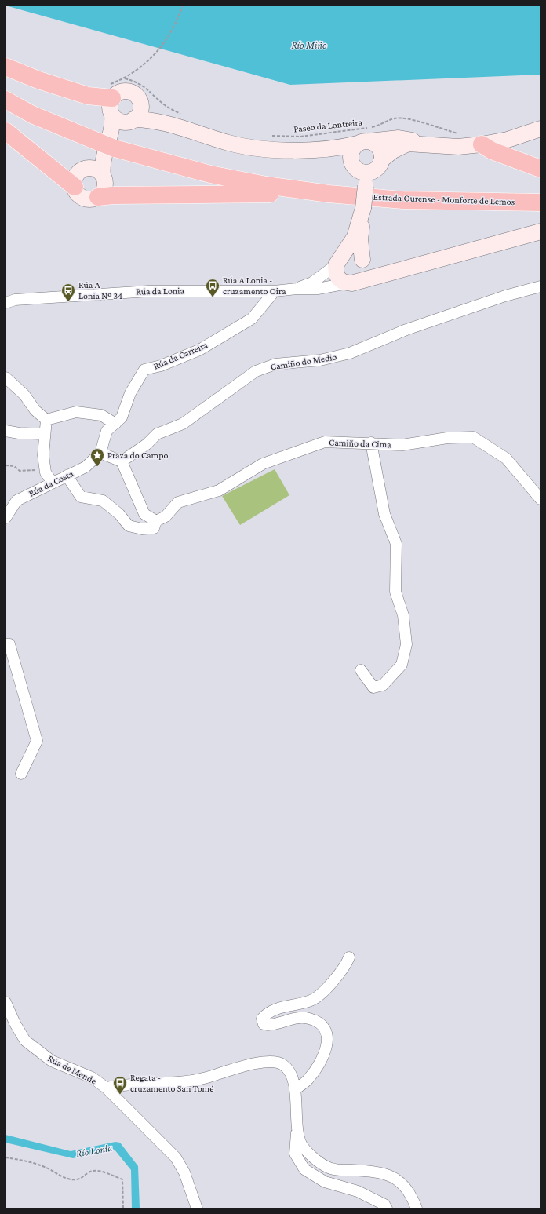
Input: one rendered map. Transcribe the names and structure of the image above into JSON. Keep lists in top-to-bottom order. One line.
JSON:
{"streets":{"highway":["Estrada Ourense - Monforte de Lemos"],"street":["Rúa da Lonia","Rúa da Carreira","Camiño do Medio","Camiño da Cima","Rúa da Costa","Rúa de Mende"],"path":["Paseo da Lontreira"]},"crossings":[["Rúa da Lonia","Rúa da Carreira"],["Rúa da Carreira","Rúa da Costa"],["Camiño da Cima","Rúa da Costa"]],"water":["Río Miño","Río Lonia"],"places":{"bus stop":["Rúa A Lonia - cruzamento Oira","Rúa A Lonia Nº 34","Regata - cruzamento San Tomé"],"place":["Praza do Campo"]}}
